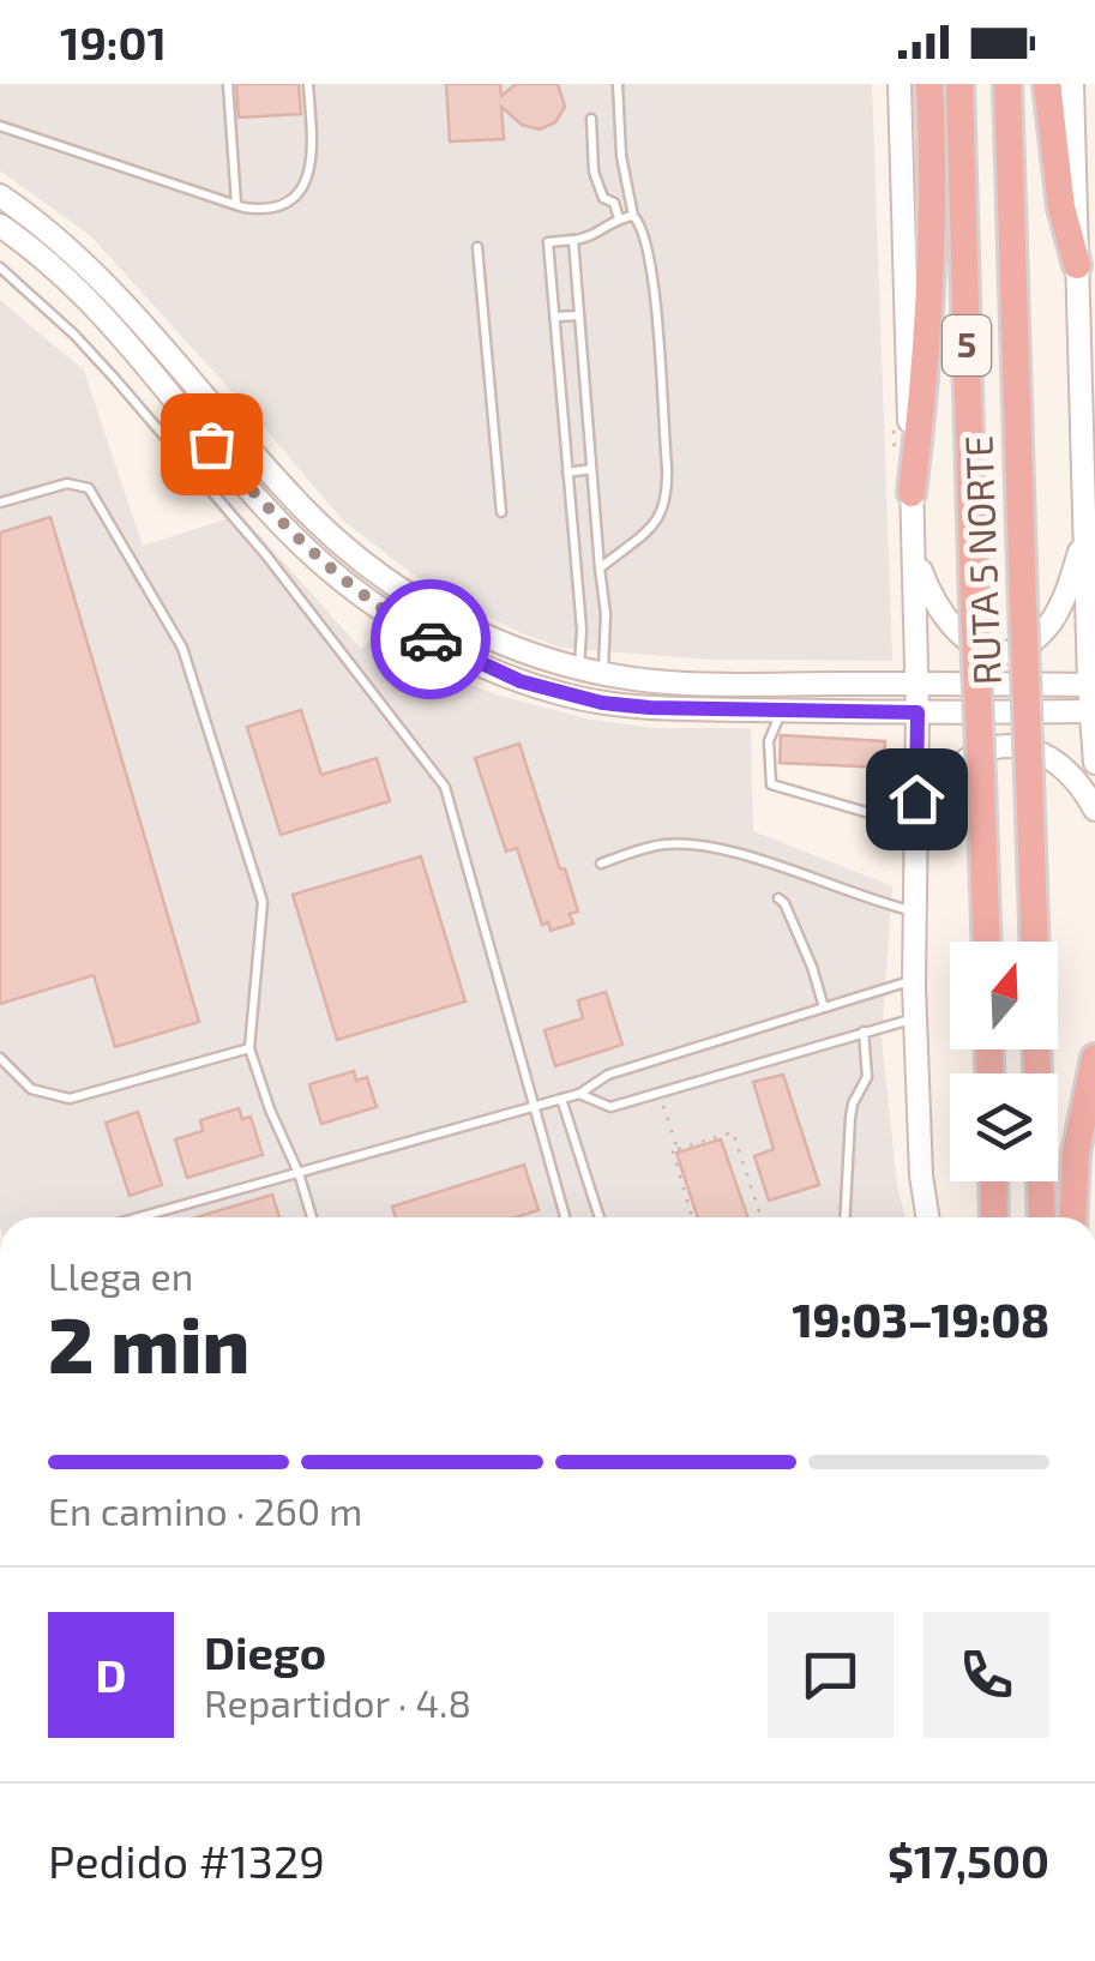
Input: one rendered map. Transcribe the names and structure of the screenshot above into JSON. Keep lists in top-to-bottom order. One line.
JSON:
{"streets":{"highway":["5","RUTA 5 NORTE"]},"north":"top","page":{"status":"19:01","heading":["2 min","Llega en","19:03–19:08"],"panel":["Diego","Repartidor · 4.8","Pedido #1329","$17,500"],"bar":"En camino · 260 m","round":"D"}}
